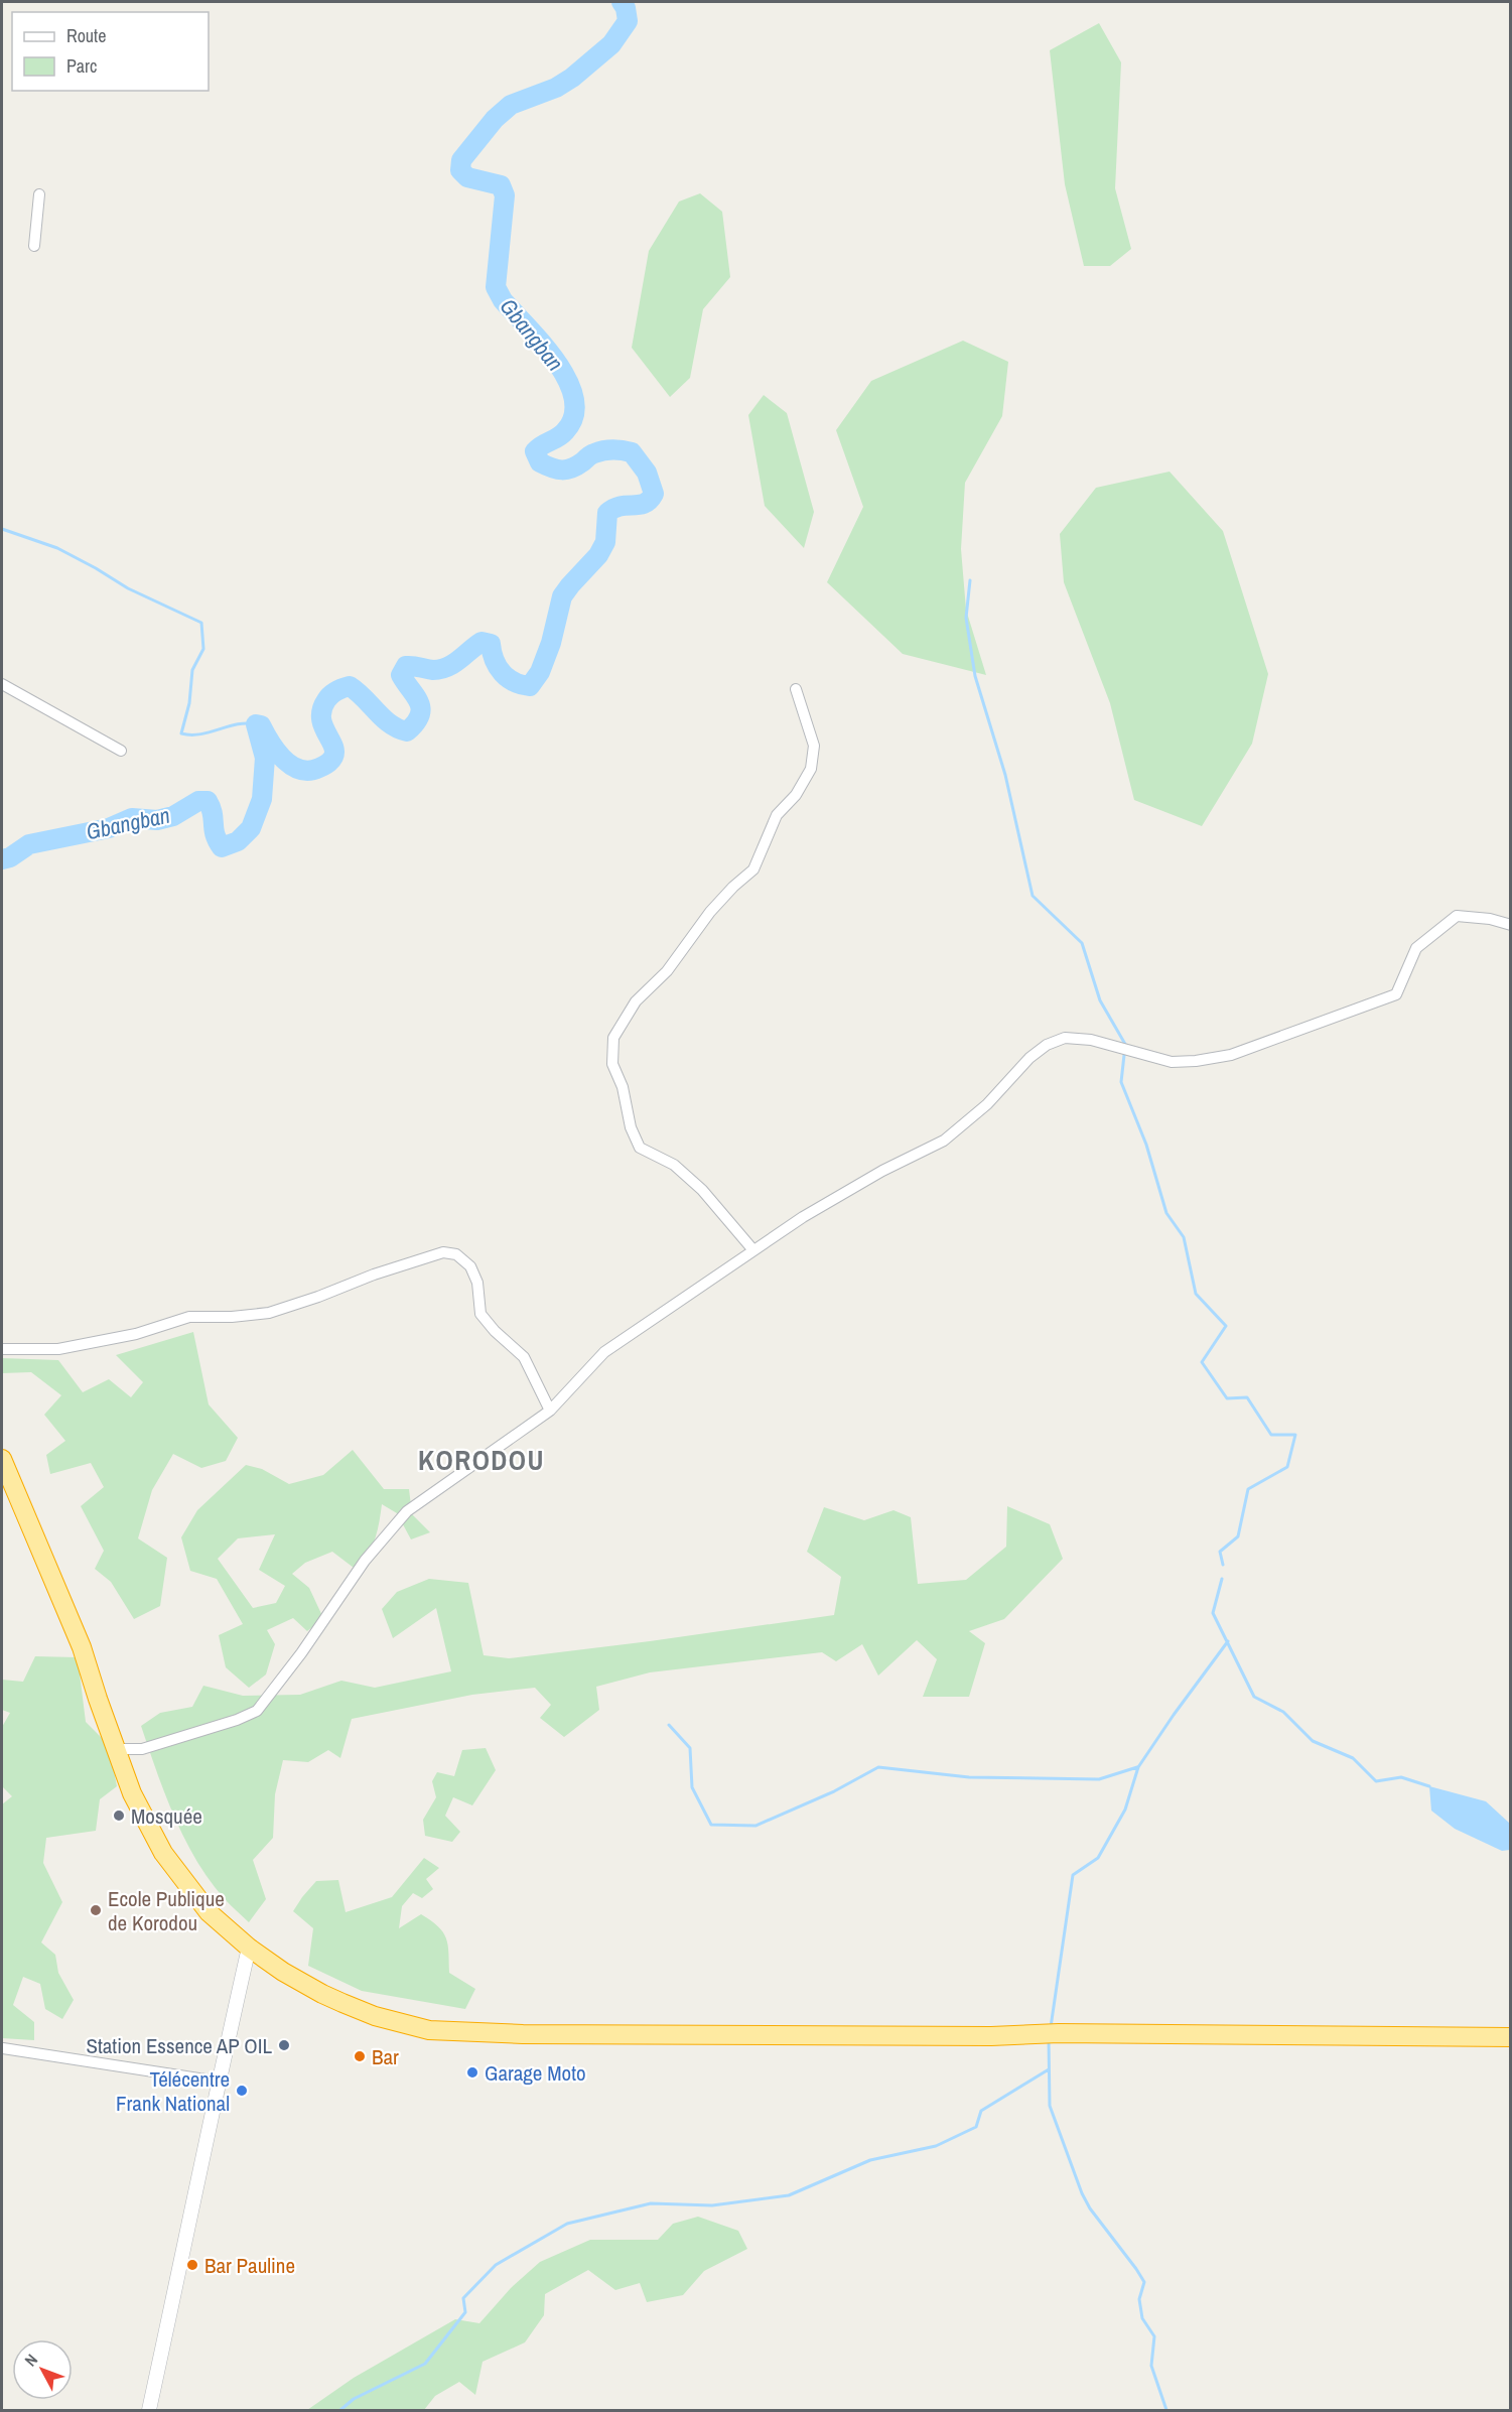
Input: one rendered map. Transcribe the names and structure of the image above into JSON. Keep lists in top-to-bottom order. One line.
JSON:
{"districts":["KORODOU"],"water":["Gbangban"],"places":["Mosquée","Ecole Publique de Korodou","Station Essence AP OIL","Bar","Garage Moto","Télécentre Frank National","Bar Pauline"],"legend":["Route","Parc"],"north":"top left"}
